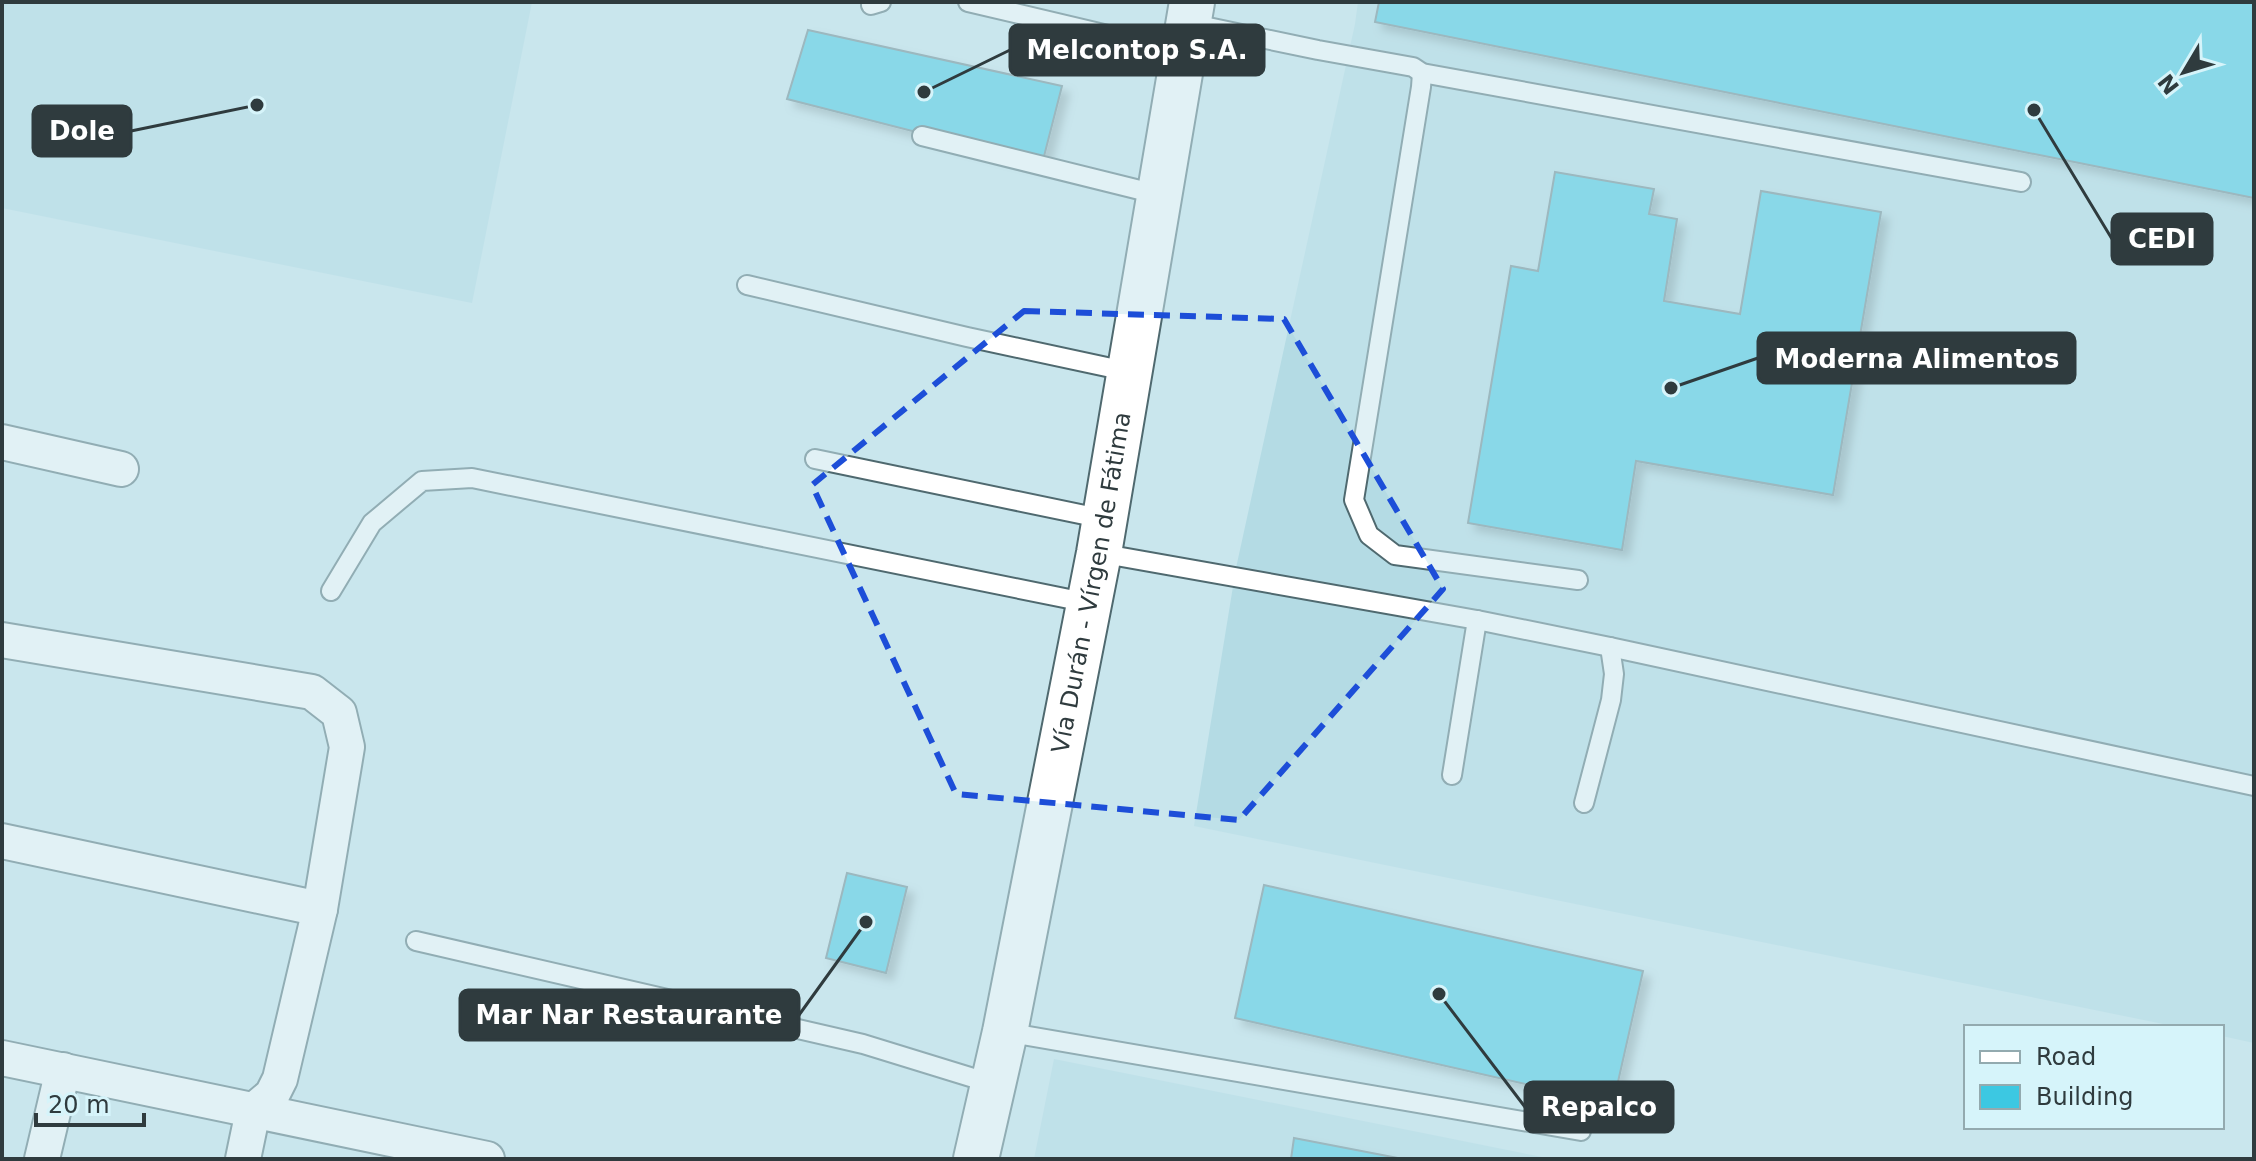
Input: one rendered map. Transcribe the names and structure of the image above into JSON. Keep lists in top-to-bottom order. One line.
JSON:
{"streets":{"main road":["Vía Durán - Vírgen de Fátima"]},"places":["Melcontop S.A.","Dole","CEDI","Moderna Alimentos","Mar Nar Restaurante","Repalco"],"legend":["Road","Building"],"scale_bar":"20 m","north":"bottom left"}
